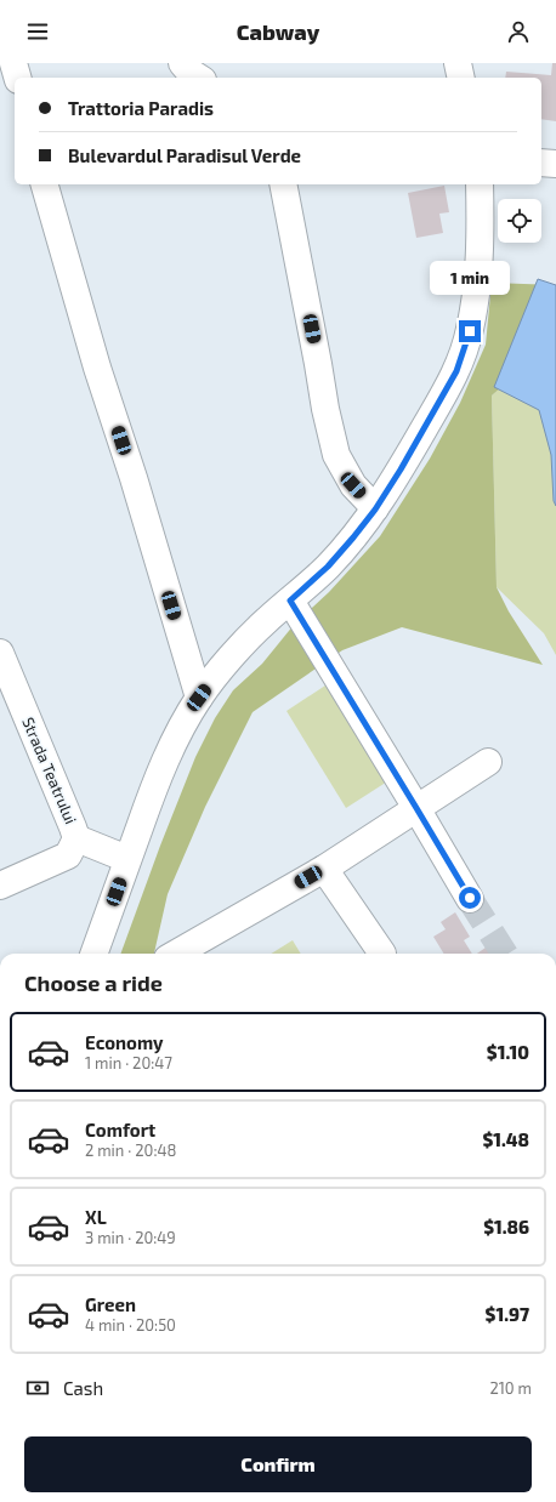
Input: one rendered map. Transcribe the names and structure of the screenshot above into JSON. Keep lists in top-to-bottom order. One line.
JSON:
{"streets":{"street":["Strada Teatrului"]},"page":{"header":"Cabway","banner":["Trattoria Paradis","Bulevardul Paradisul Verde"],"bubble":"1 min","heading":"Choose a ride","list":[{"name":"Economy","note":"1 min · 20:47","value":"$1.10"},{"name":"Comfort","note":"2 min · 20:48","value":"$1.48"},{"name":"XL","note":"3 min · 20:49","value":"$1.86"},{"name":"Green","note":"4 min · 20:50","value":"$1.97"}],"pay":["Cash","210 m"],"buttons":"Confirm"}}
